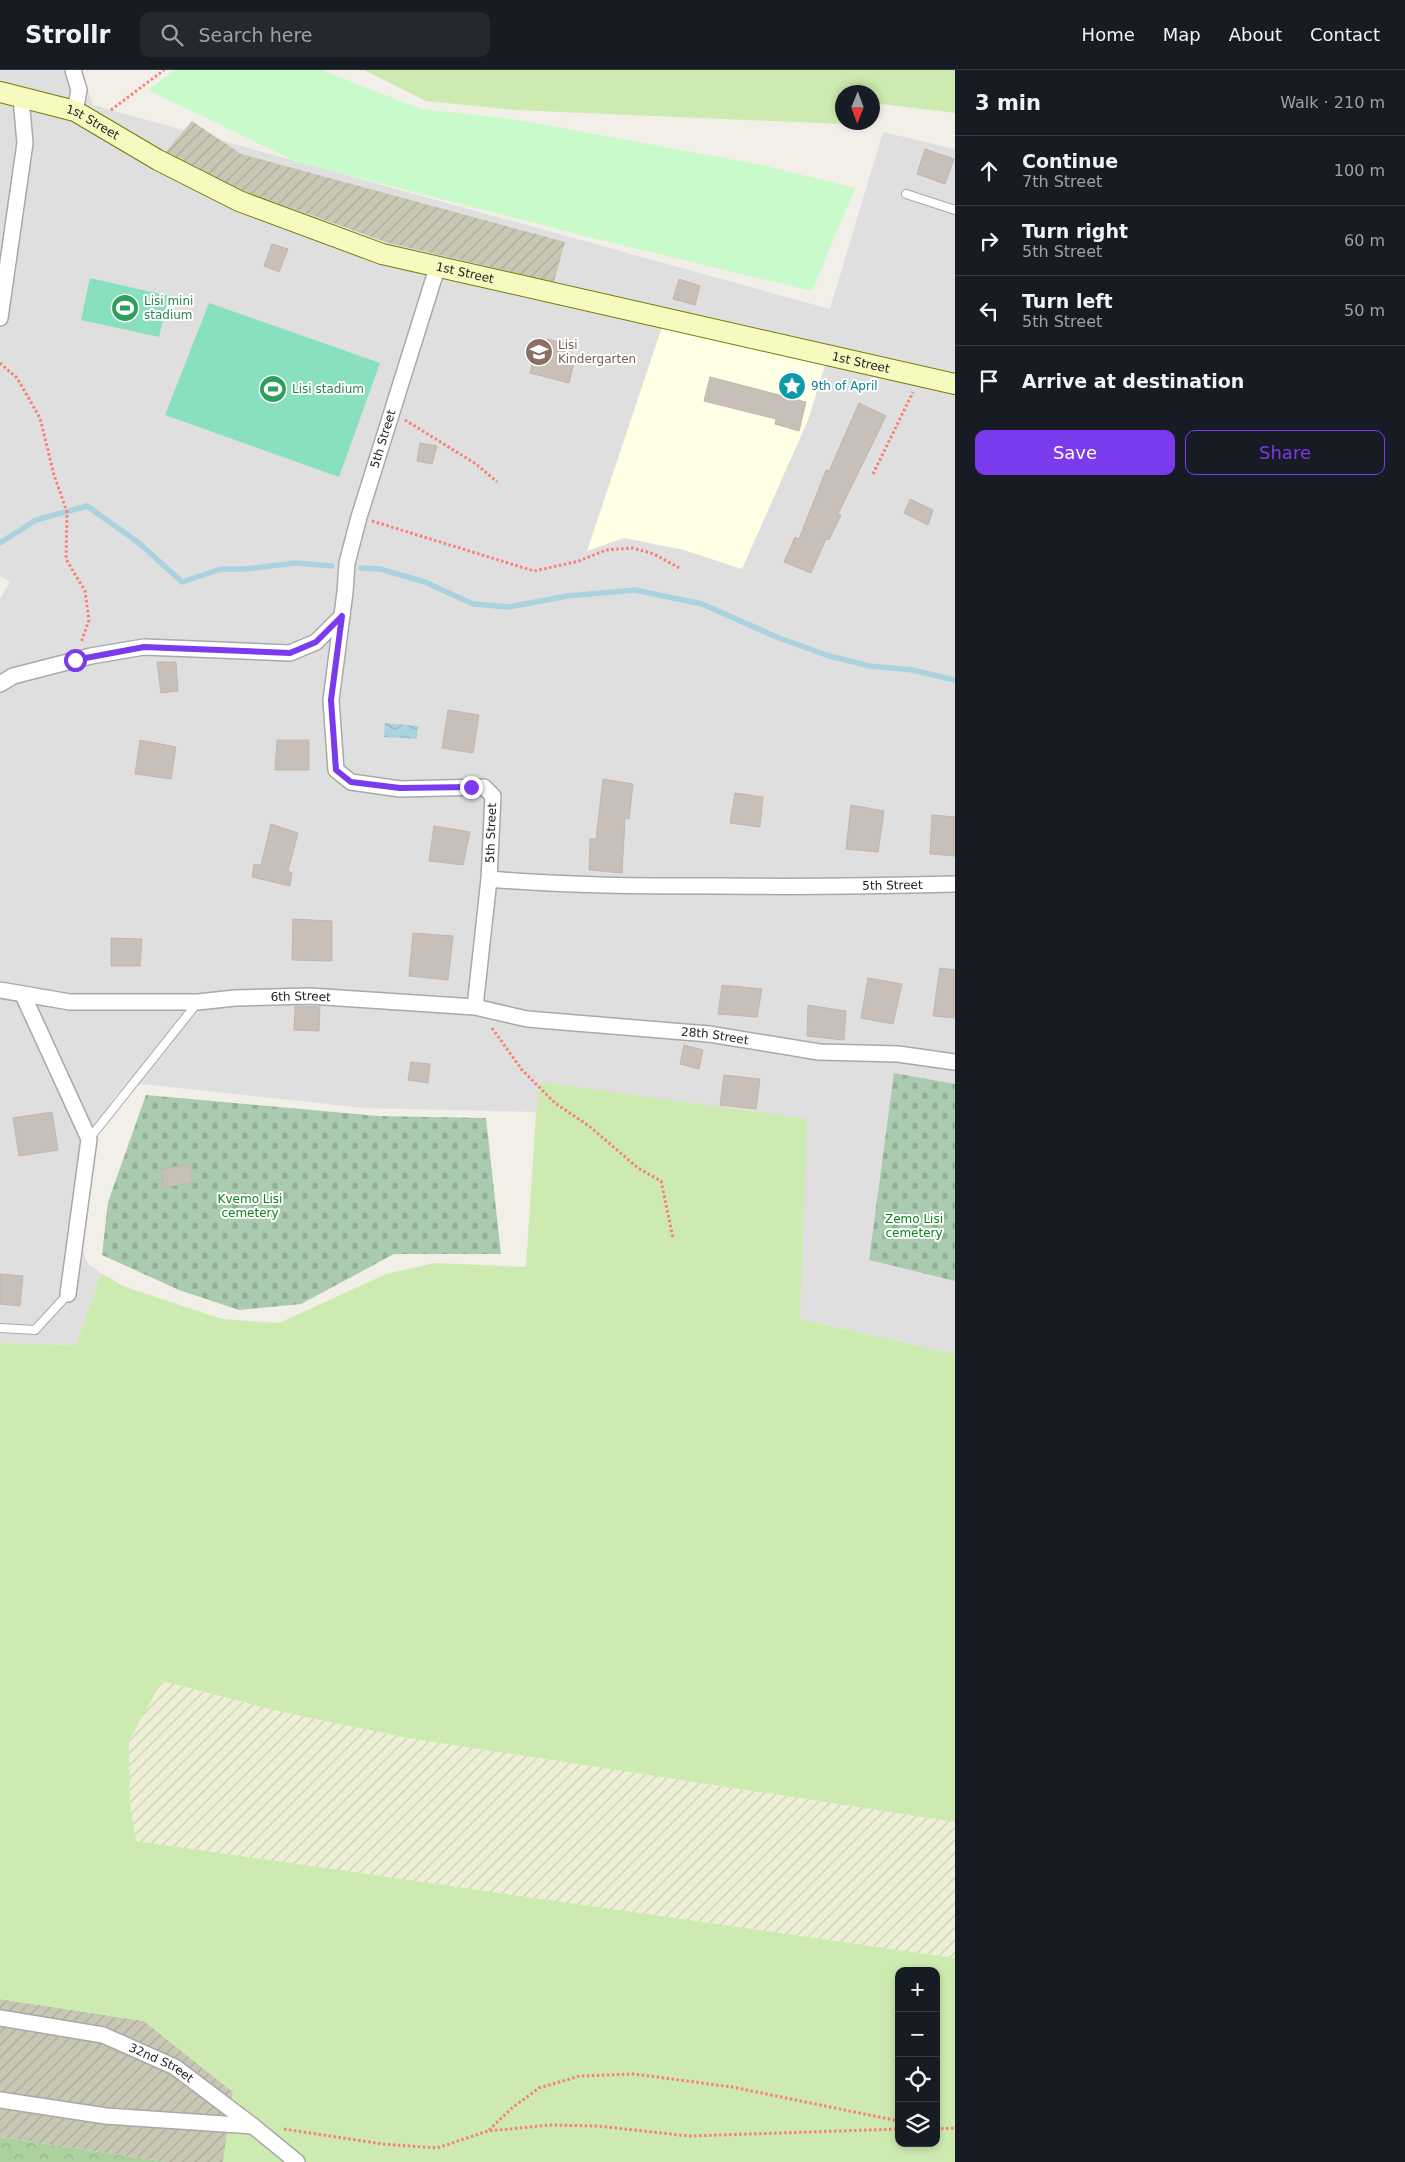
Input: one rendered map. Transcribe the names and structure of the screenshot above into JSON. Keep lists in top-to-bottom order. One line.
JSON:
{"streets":{"main road":["1st Street"],"street":["5th Street","6th Street","28th Street","32nd Street"]},"crossings":[["1st Street","5th Street"],["6th Street","28th Street"]],"parks":["Kvemo Lisi cemetery","Zemo Lisi cemetery"],"places":{"sports":["Lisi mini stadium","Lisi stadium"],"school or university":["Lisi Kindergarten"],"place":["9th of April"]},"north":"bottom","page":{"header":"Strollr","search":"Search here","nav":["Home","Map","About","Contact"],"heading":["3 min","Walk · 210 m"],"list":[["Continue","7th Street","100 m"],["Turn right","5th Street","60 m"],["Turn left","5th Street","50 m"],"Arrive at destination"],"buttons":["Save","Share"],"map_buttons":["+","−"]}}
